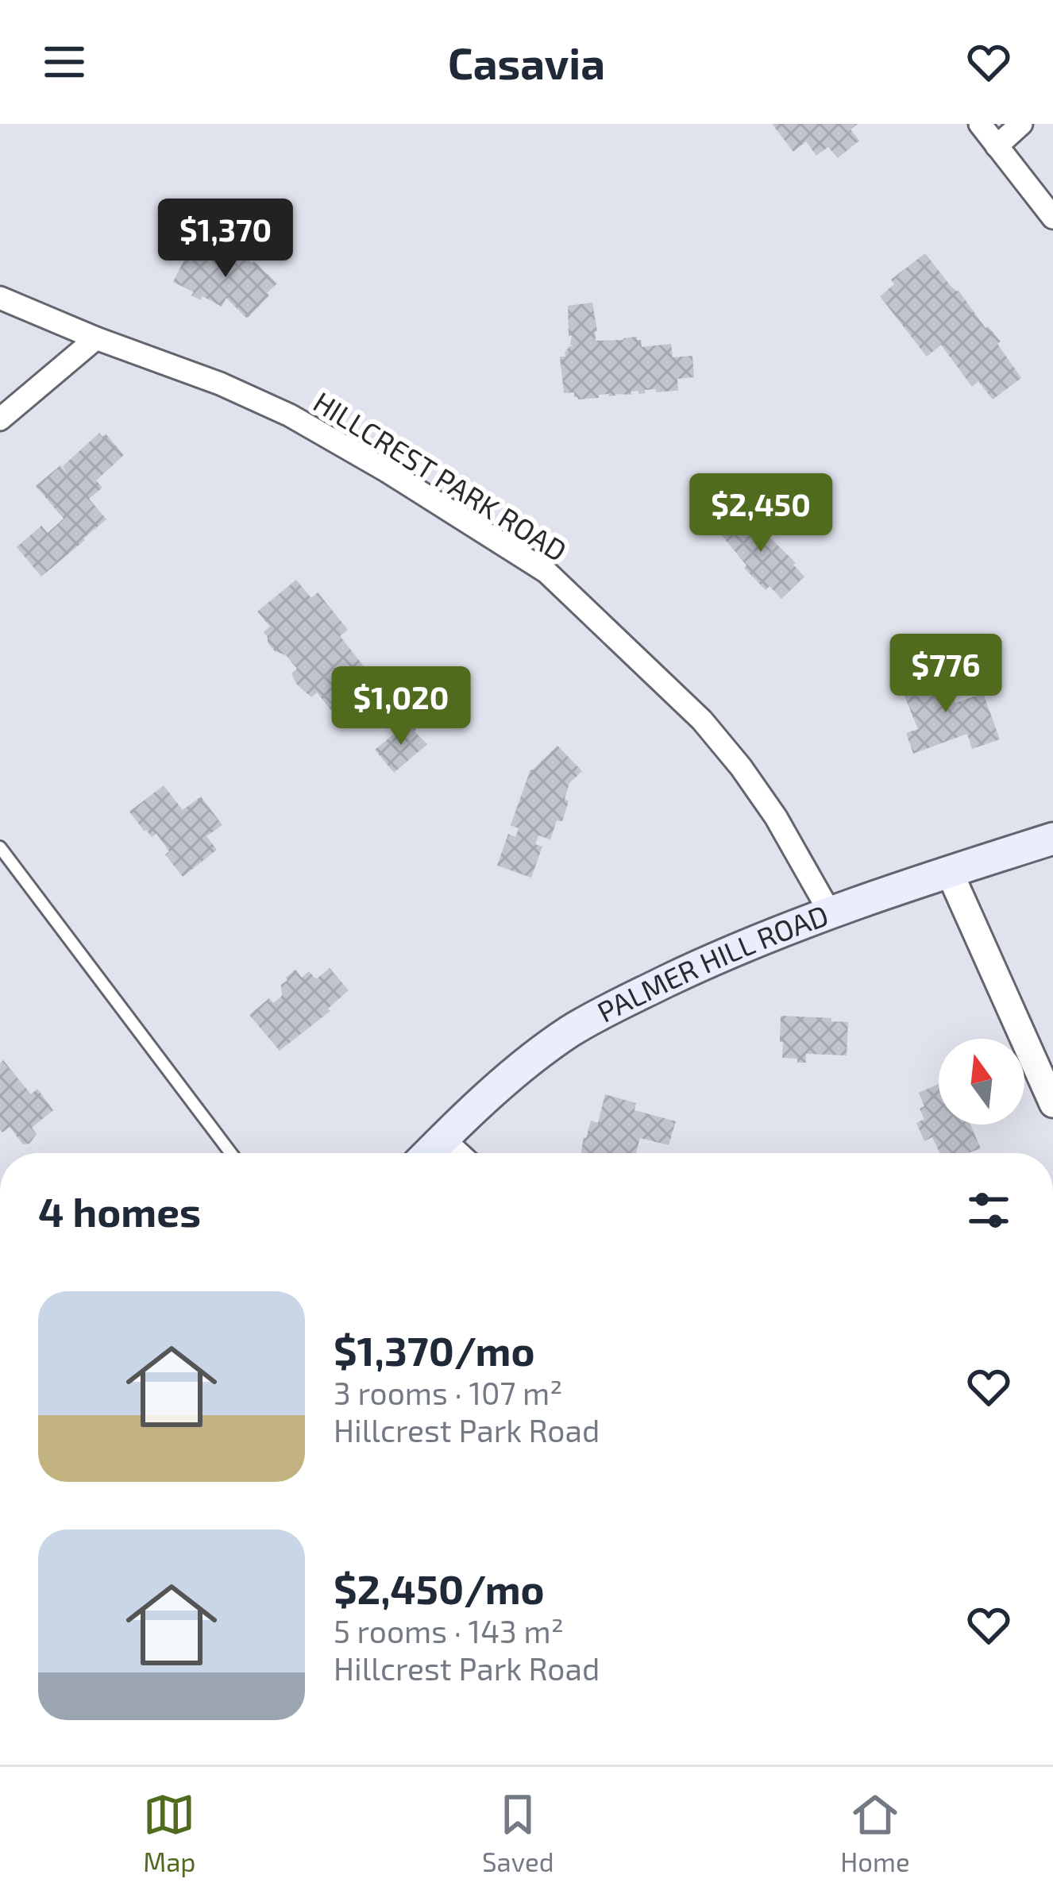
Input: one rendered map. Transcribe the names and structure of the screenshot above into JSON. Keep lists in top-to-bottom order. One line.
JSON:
{"streets":{"main road":["PALMER HILL ROAD"],"street":["HILLCREST PARK ROAD"]},"crossings":[["HILLCREST PARK ROAD","PALMER HILL ROAD"]],"north":"top","page":{"header":"Casavia","price":["$1,370","$2,450","$776","$1,020"],"heading":"4 homes","list":[{"name":"$1,370/mo","note":"3 rooms · 107 m² · Hillcrest Park Road"},{"name":"$2,450/mo","note":"5 rooms · 143 m² · Hillcrest Park Road"}],"tabs":["Map","Saved","Home"]}}
